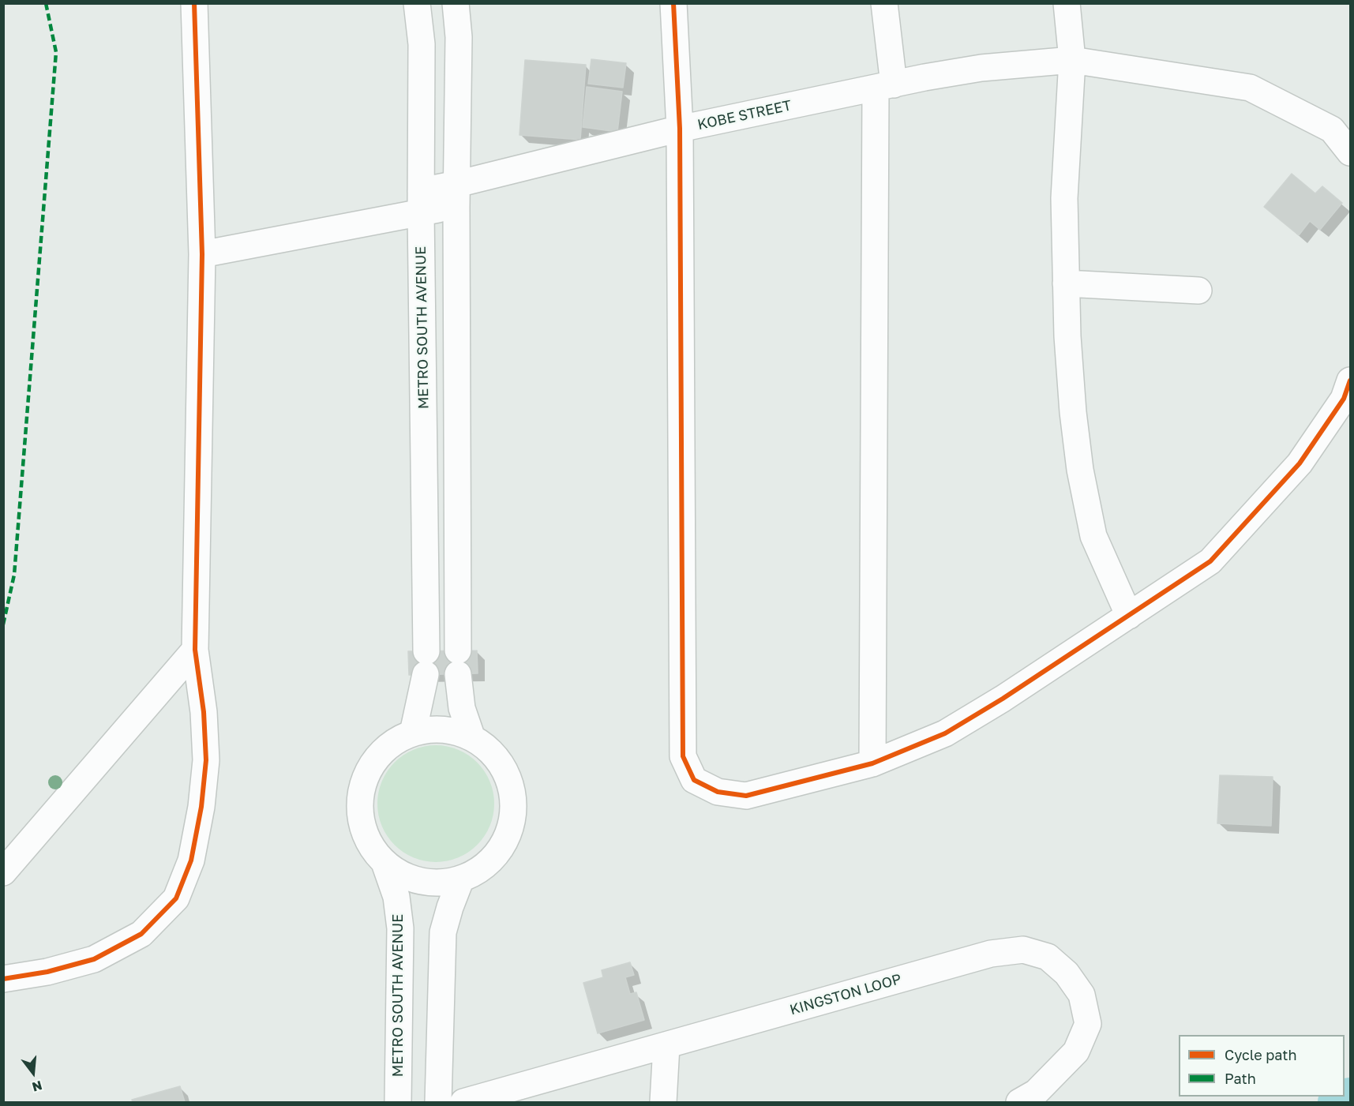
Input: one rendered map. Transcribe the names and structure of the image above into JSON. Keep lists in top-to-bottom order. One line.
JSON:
{"streets":{"street":["KOBE STREET","METRO SOUTH AVENUE","KINGSTON LOOP"]},"crossings":[["KOBE STREET","METRO SOUTH AVENUE"]],"legend":["Cycle path","Path"],"north":"bottom"}
